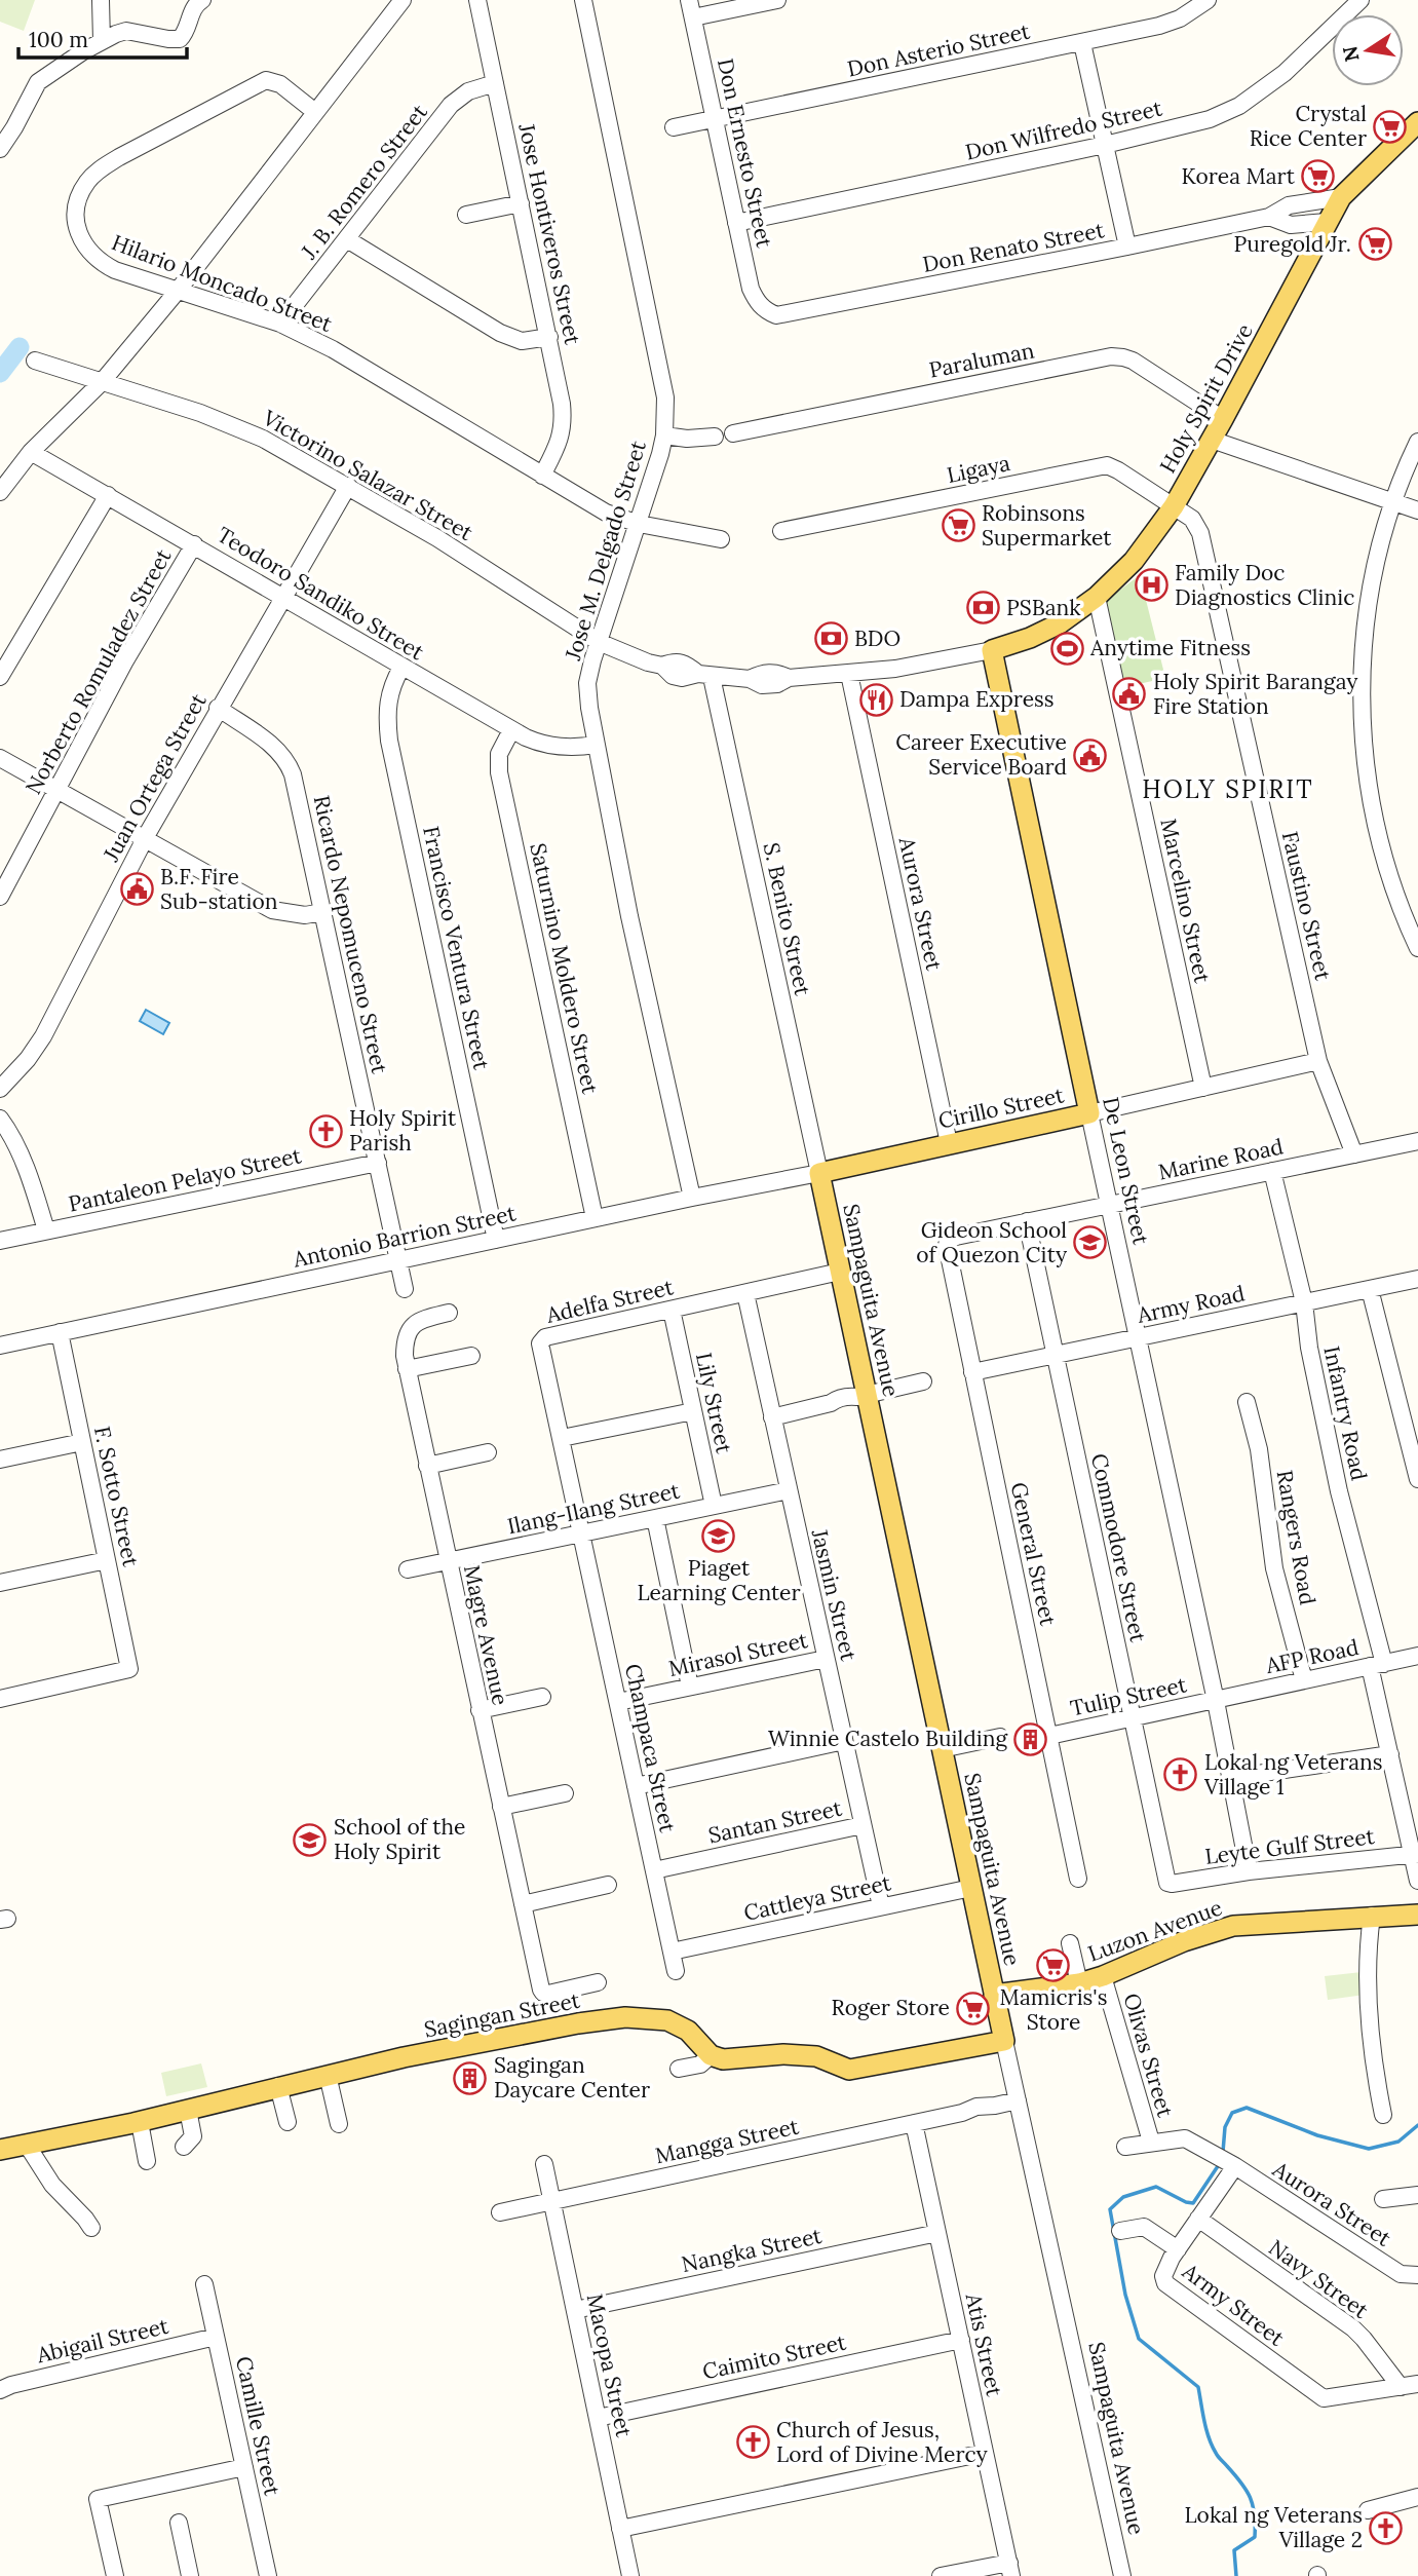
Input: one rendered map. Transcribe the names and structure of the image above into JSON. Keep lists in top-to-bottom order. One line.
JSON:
{"streets":{"main road":["Holy Spirit Drive","Cirillo Street","De Leon Street","Sampaguita Avenue","Luzon Avenue","Sagingan Street"],"street":["Don Asterio Street","Don Wilfredo Street","Don Ernesto Street","J. B. Romero Street","Jose Hontiveros Street","Don Renato Street","Hilario Moncado Street","Paraluman","Ligaya","Victorino Salazar Street","Jose M. Delgado Street","Teodoro Sandiko Street","Norberto Romuladez Street","Juan Ortega Street","Marcelino Street","Aurora Street","Faustino Street","S. Benito Street","Ricardo Nepomuceno Street","Francisco Ventura Street","Saturnino Moldero Street","Marine Road","Pantaleon Pelayo Street","Antonio Barrion Street","Adelfa Street","Army Road","Lily Street","Infantry Road","F. Sotto Street","Ilang-Ilang Street","Rangers Road","Commodore Street","General Street","Jasmin Street","Magre Avenue","Mirasol Street","AFP Road","Tulip Street","Champaca Street","Santan Street","Leyte Gulf Street","Cattleya Street","Olivas Street","Mangga Street","Nangka Street","Navy Street","Army Street","Abigail Street","Atis Street","Caimito Street","Macopa Street","Camille Street"]},"crossings":[["Don Asterio Street","Don Ernesto Street"],["Don Wilfredo Street","Don Ernesto Street"],["Don Ernesto Street","Don Renato Street"],["J. B. Romero Street","Jose Hontiveros Street"],["J. B. Romero Street","Hilario Moncado Street"],["Jose Hontiveros Street","Hilario Moncado Street"],["Don Renato Street","Holy Spirit Drive"],["Hilario Moncado Street","Jose M. Delgado Street"],["Paraluman","Holy Spirit Drive"],["Holy Spirit Drive","Ligaya"],["Holy Spirit Drive","Victorino Salazar Street"],["Holy Spirit Drive","Marcelino Street"],["Holy Spirit Drive","Faustino Street"],["Holy Spirit Drive","De Leon Street"],["Ligaya","Faustino Street"],["Victorino Salazar Street","Jose M. Delgado Street"],["Victorino Salazar Street","Juan Ortega Street"],["Victorino Salazar Street","Aurora Street"],["Victorino Salazar Street","S. Benito Street"],["Victorino Salazar Street","De Leon Street"],["Jose M. Delgado Street","Teodoro Sandiko Street"],["Jose M. Delgado Street","Antonio Barrion Street"],["Teodoro Sandiko Street","Norberto Romuladez Street"],["Teodoro Sandiko Street","Juan Ortega Street"],["Teodoro Sandiko Street","Francisco Ventura Street"],["Teodoro Sandiko Street","Saturnino Moldero Street"],["Juan Ortega Street","Ricardo Nepomuceno Street"],["Marcelino Street","Cirillo Street"],["Aurora Street","Cirillo Street"],["Aurora Street","Olivas Street"],["Aurora Street","Army Street"],["Faustino Street","Cirillo Street"],["Faustino Street","Marine Road"],["S. Benito Street","Cirillo Street"],["S. Benito Street","Antonio Barrion Street"],["S. Benito Street","Sampaguita Avenue"],["Ricardo Nepomuceno Street","Pantaleon Pelayo Street"],["Ricardo Nepomuceno Street","Antonio Barrion Street"],["Francisco Ventura Street","Antonio Barrion Street"],["Saturnino Moldero Street","Antonio Barrion Street"],["Cirillo Street","De Leon Street"],["Cirillo Street","Antonio Barrion Street"],["Cirillo Street","Sampaguita Avenue"],["Marine Road","De Leon Street"],["Marine Road","Infantry Road"],["Marine Road","Commodore Street"],["Marine Road","General Street"],["De Leon Street","Army Road"],["De Leon Street","AFP Road"],["De Leon Street","Tulip Street"],["De Leon Street","Leyte Gulf Street"],["Antonio Barrion Street","Sampaguita Avenue"],["Antonio Barrion Street","F. Sotto Street"],["Sampaguita Avenue","Adelfa Street"],["Sampaguita Avenue","Cattleya Street"],["Sampaguita Avenue","Luzon Avenue"],["Sampaguita Avenue","Mangga Street"],["Adelfa Street","Lily Street"],["Adelfa Street","Ilang-Ilang Street"],["Adelfa Street","Jasmin Street"],["Adelfa Street","Champaca Street"],["Army Road","Infantry Road"],["Army Road","Commodore Street"],["Army Road","General Street"],["Lily Street","Ilang-Ilang Street"],["Infantry Road","AFP Road"],["Infantry Road","Leyte Gulf Street"],["Ilang-Ilang Street","Jasmin Street"],["Ilang-Ilang Street","Magre Avenue"],["Ilang-Ilang Street","Champaca Street"],["Rangers Road","AFP Road"],["Commodore Street","Tulip Street"],["Commodore Street","Leyte Gulf Street"],["General Street","Tulip Street"],["Jasmin Street","Mirasol Street"],["Jasmin Street","Santan Street"],["Jasmin Street","Cattleya Street"],["Mirasol Street","Champaca Street"],["AFP Road","Tulip Street"],["Champaca Street","Santan Street"],["Champaca Street","Cattleya Street"],["Luzon Avenue","Olivas Street"],["Olivas Street","Army Street"],["Mangga Street","Atis Street"],["Mangga Street","Macopa Street"],["Nangka Street","Atis Street"],["Nangka Street","Macopa Street"],["Navy Street","Army Street"],["Abigail Street","Camille Street"],["Atis Street","Caimito Street"],["Caimito Street","Macopa Street"]],"districts":["HOLY SPIRIT"],"places":{"supermarket":["Crystal Rice Center","Korea Mart","Puregold Jr.","Robinsons Supermarket","Mamicris's Store","Roger Store"],"hospital":["Family Doc Diagnostics Clinic"],"bank":["PSBank","BDO"],"sports":["Anytime Fitness"],"public building":["Holy Spirit Barangay Fire Station","Career Executive Service Board","B.F. Fire Sub-station"],"restaurant":["Dampa Express"],"church":["Holy Spirit Parish","Lokal ng Veterans Village 1","Church of Jesus, Lord of Divine Mercy","Lokal ng Veterans Village 2"],"school or university":["Gideon School of Quezon City","Piaget Learning Center","School of the Holy Spirit"],"building":["Winnie Castelo Building","Sagingan Daycare Center"]},"scale_bar":"100 m","north":"left"}
